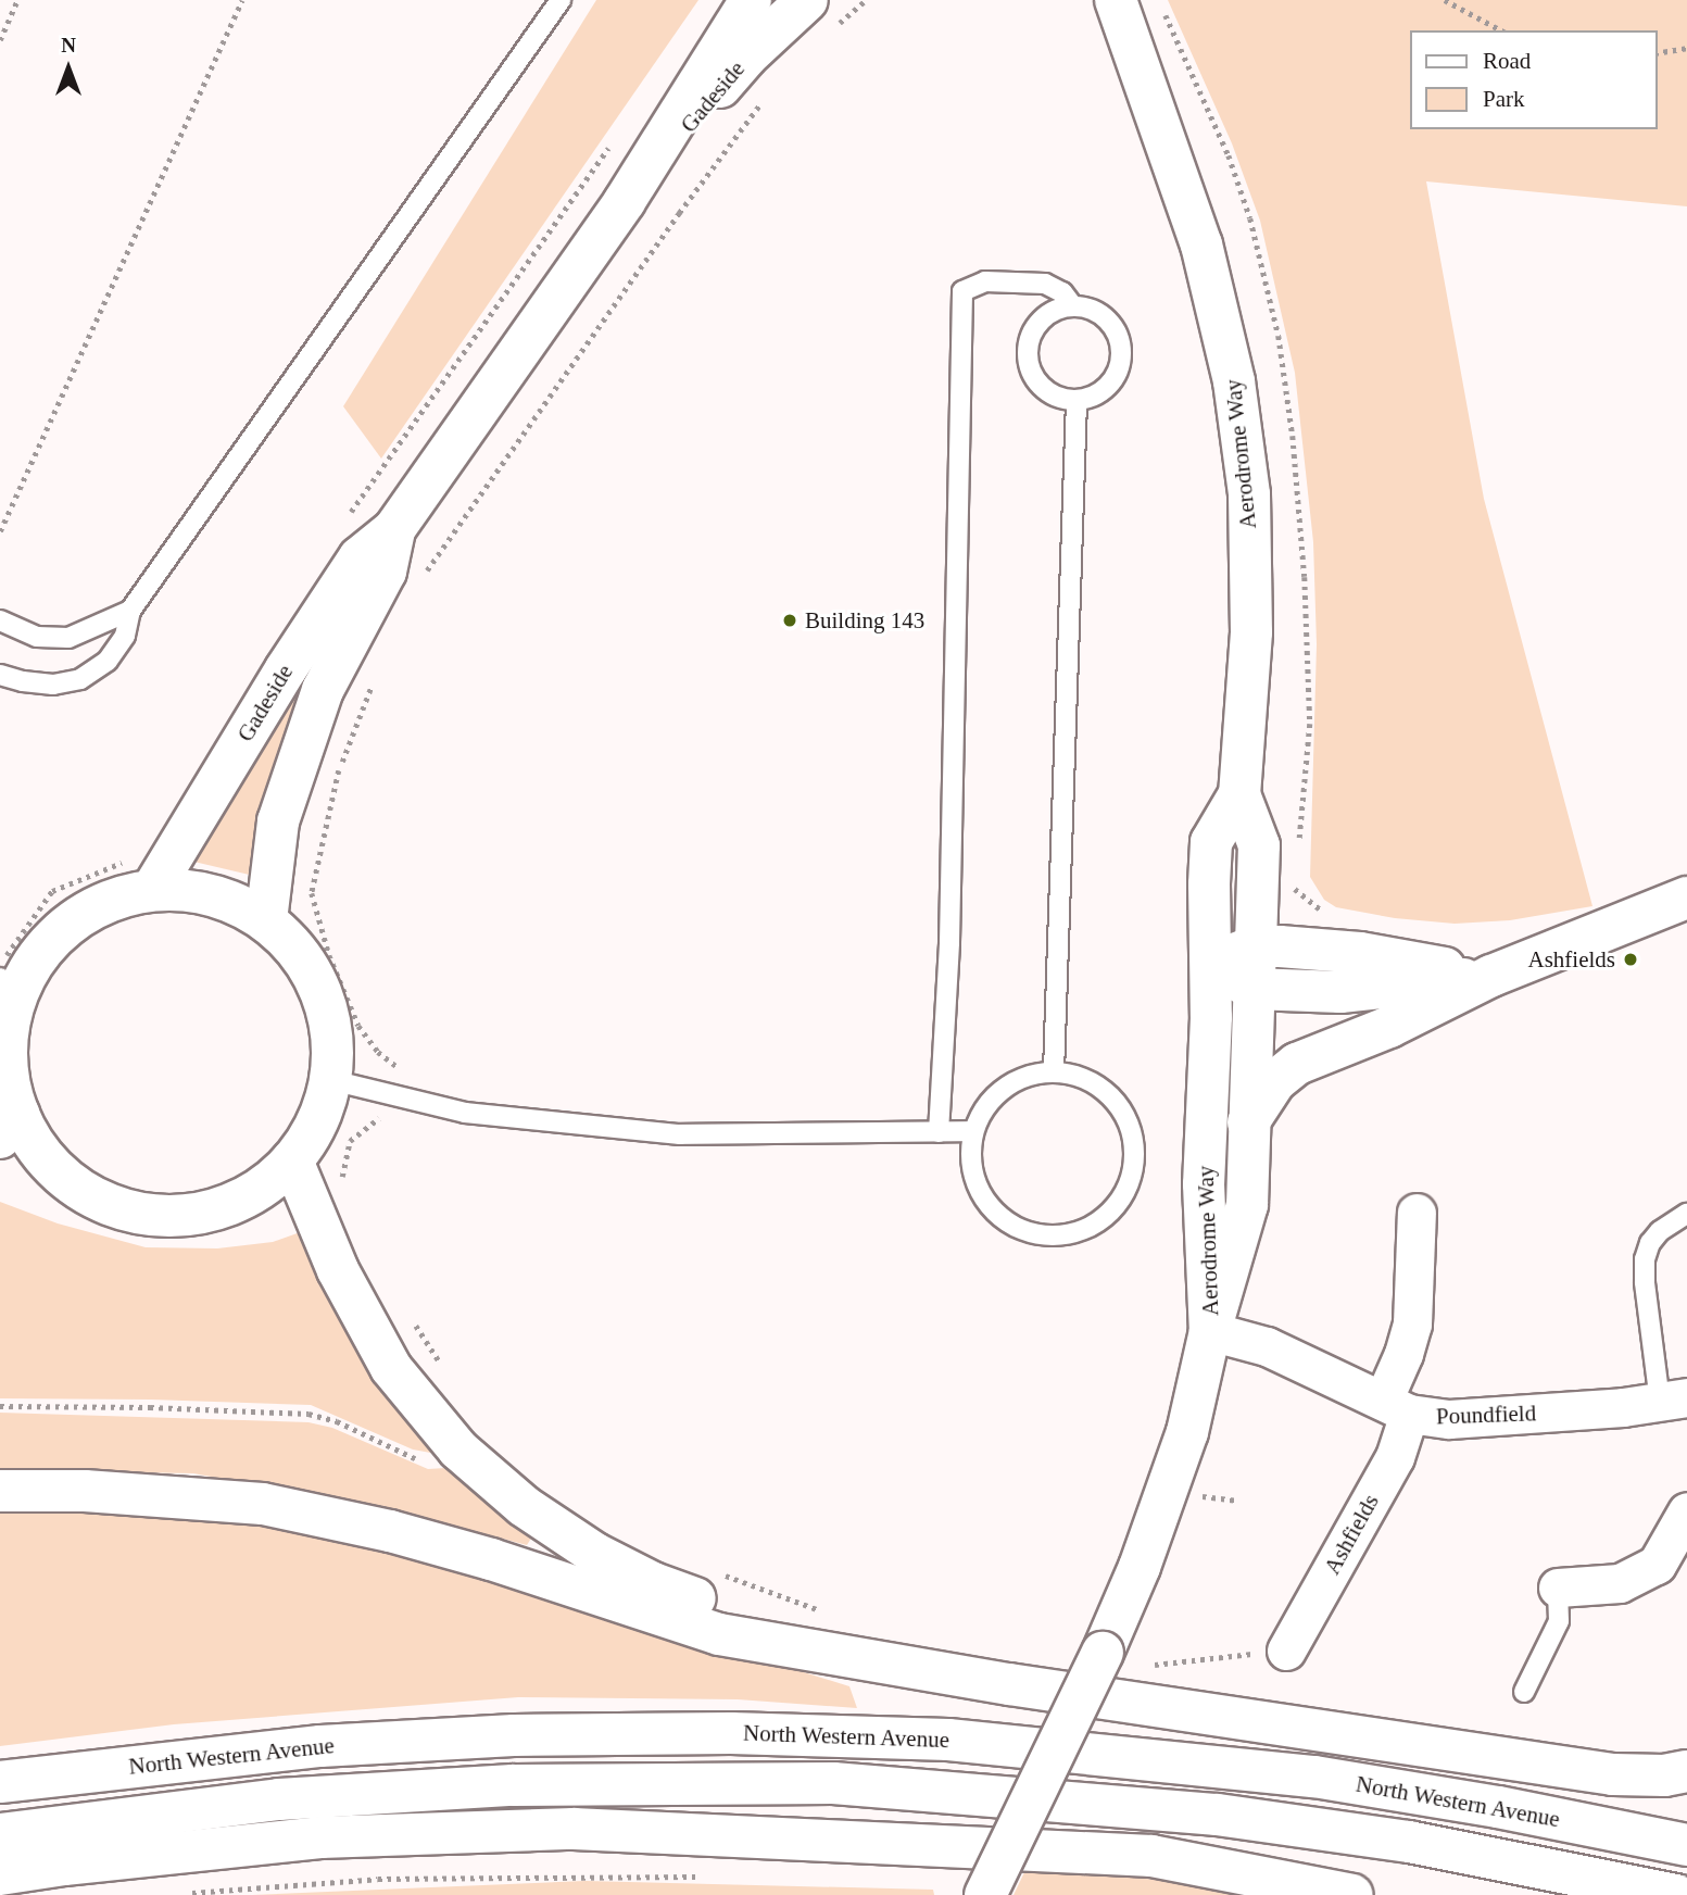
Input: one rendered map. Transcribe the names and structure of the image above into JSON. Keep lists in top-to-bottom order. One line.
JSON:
{"streets":{"main road":["Gadeside","Aerodrome Way","North Western Avenue"],"street":["Poundfield","Ashfields"]},"crossings":[["Aerodrome Way","Poundfield"],["Poundfield","Ashfields"]],"places":["Building 143","Ashfields"],"legend":["Road","Park"],"north":"top"}
